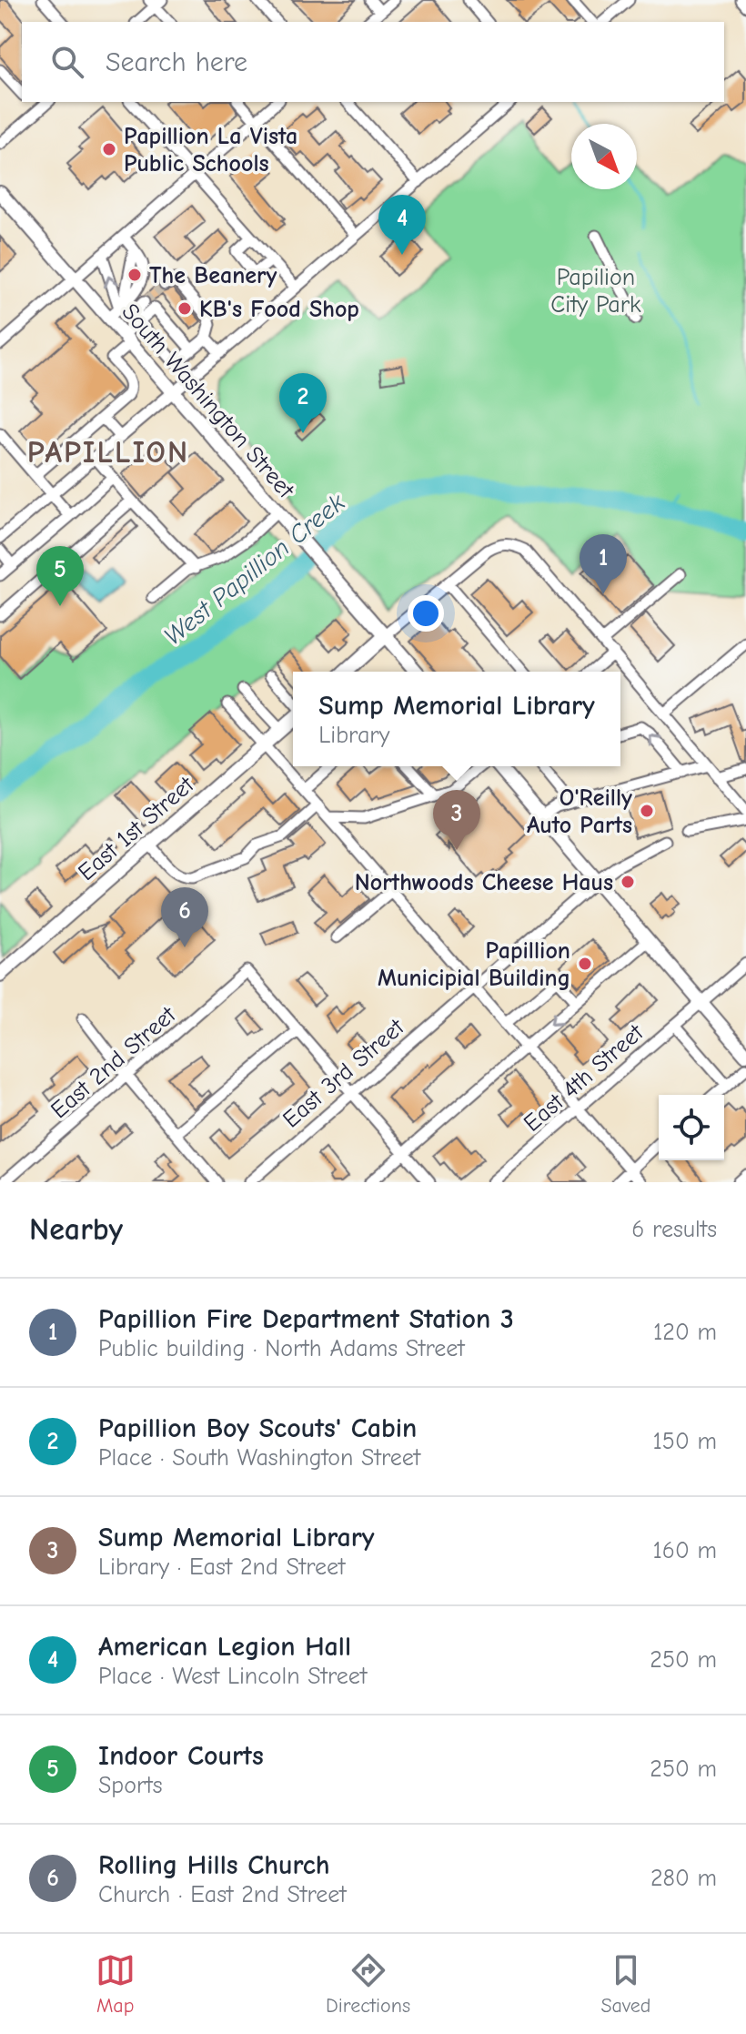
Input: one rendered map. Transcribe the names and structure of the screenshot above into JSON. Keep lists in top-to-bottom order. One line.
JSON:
{"streets":{"main road":["South Washington Street","East 1st Street"],"street":["East 2nd Street","East 3rd Street","East 4th Street"]},"districts":["PAPILLION"],"water":["West Papillion Creek"],"parks":["Papilion City Park"],"places":["Papillion La Vista Public Schools","The Beanery","KB's Food Shop","O'Reilly Auto Parts","Northwoods Cheese Haus","Papillion Municipial Building"],"north":"bottom right","page":{"search":"Search here","pins":["4","2","1","5","3","6"],"popup":["Sump Memorial Library","Library"],"heading":["Nearby","6 results"],"list":[{"mark":"1","name":"Papillion Fire Department Station 3","note":"Public building · North Adams Street","value":"120 m"},{"mark":"2","name":"Papillion Boy Scouts' Cabin","note":"Place · South Washington Street","value":"150 m"},{"mark":"3","name":"Sump Memorial Library","note":"Library · East 2nd Street","value":"160 m"},{"mark":"4","name":"American Legion Hall","note":"Place · West Lincoln Street","value":"250 m"},{"mark":"5","name":"Indoor Courts","note":"Sports","value":"250 m"},{"mark":"6","name":"Rolling Hills Church","note":"Church · East 2nd Street","value":"280 m"}],"nav":["Map","Directions","Saved"]}}
